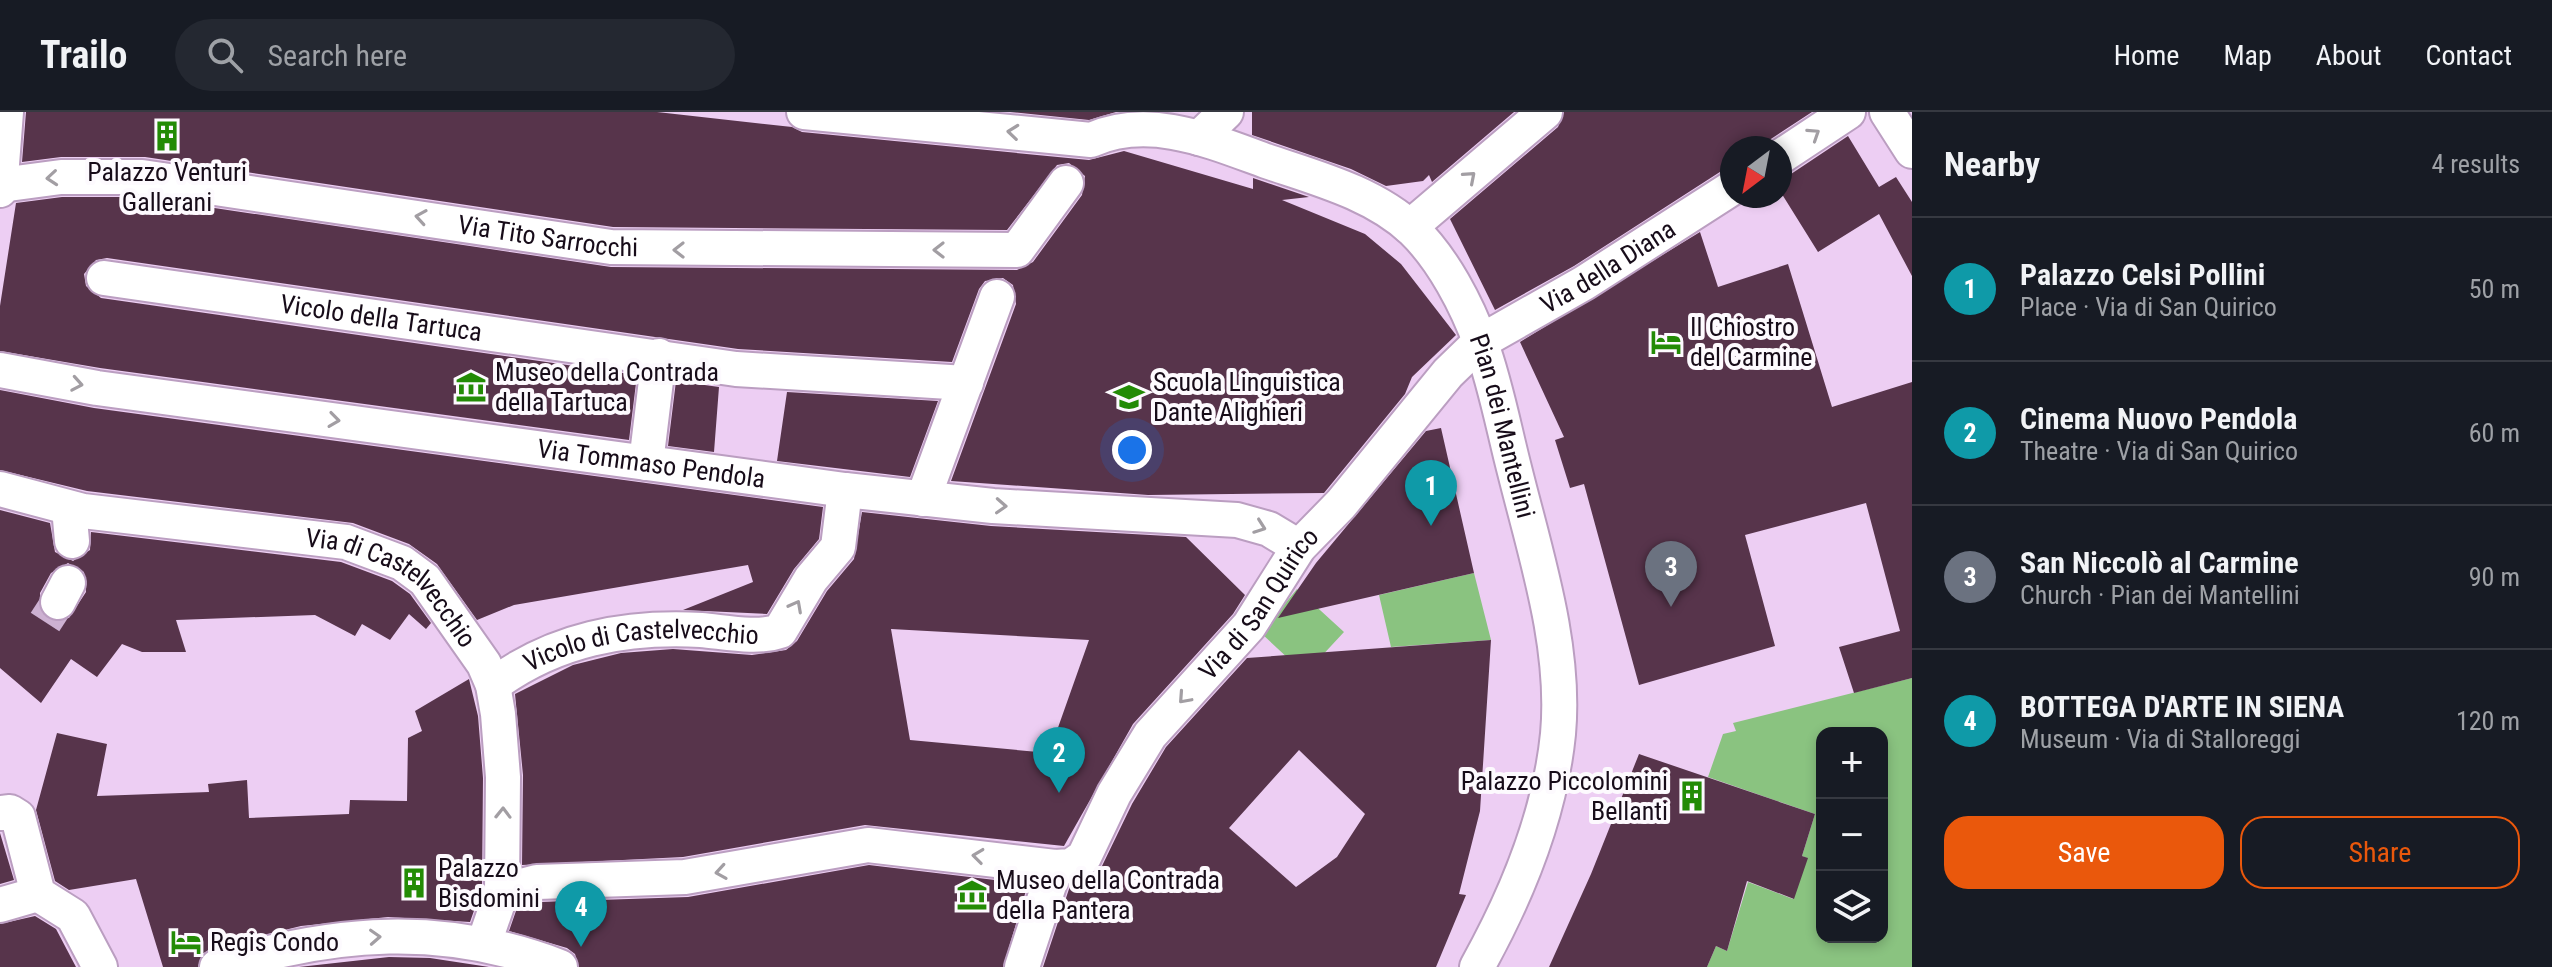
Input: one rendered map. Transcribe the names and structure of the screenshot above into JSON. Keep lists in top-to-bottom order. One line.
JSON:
{"streets":{"street":["Via Tito Sarrocchi","Via della Diana","Vicolo della Tartuca","Pian dei Mantellini","Via Tommaso Pendola","Via di Castelvecchio","Via di San Quirico","Vicolo di Castelvecchio"]},"crossings":[["Via Tito Sarrocchi","Pian dei Mantellini"],["Via della Diana","Pian dei Mantellini"],["Via della Diana","Via di San Quirico"],["Pian dei Mantellini","Via di San Quirico"],["Via Tommaso Pendola","Via di San Quirico"],["Via Tommaso Pendola","Vicolo di Castelvecchio"],["Via di Castelvecchio","Vicolo di Castelvecchio"]],"one_way":["Via Tito Sarrocchi","Via Tommaso Pendola","Via di San Quirico","Vicolo di Castelvecchio"],"places":{"building":["Palazzo Venturi Gallerani","Palazzo Piccolomini Bellanti","Palazzo Bisdomini"],"hotel":["Il Chiostro del Carmine","Regis Condo"],"museum":["Museo della Contrada della Tartuca","Museo della Contrada della Pantera"],"school or university":["Scuola Linguistica Dante Alighieri"]},"north":"bottom left","page":{"header":"Trailo","search":"Search here","nav":["Home","Map","About","Contact"],"heading":["Nearby","4 results"],"list":[{"mark":"1","name":"Palazzo Celsi Pollini","note":"Place · Via di San Quirico","value":"50 m"},{"mark":"2","name":"Cinema Nuovo Pendola","note":"Theatre · Via di San Quirico","value":"60 m"},{"mark":"3","name":"San Niccolò al Carmine","note":"Church · Pian dei Mantellini","value":"90 m"},{"mark":"4","name":"BOTTEGA D'ARTE IN SIENA","note":"Museum · Via di Stalloreggi","value":"120 m"}],"pins":["1","3","2","4"],"map_buttons":["+","−"],"buttons":["Save","Share"]}}
